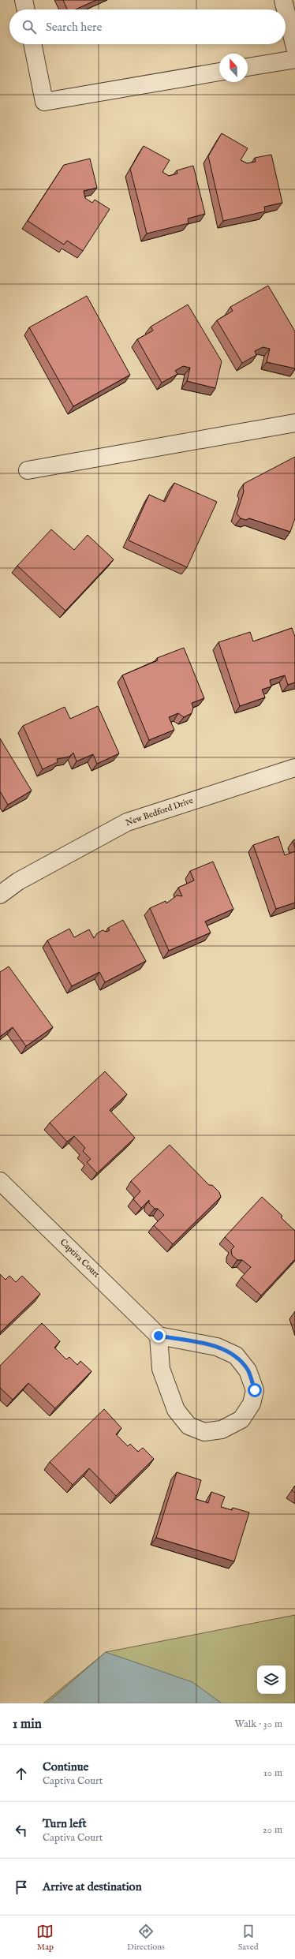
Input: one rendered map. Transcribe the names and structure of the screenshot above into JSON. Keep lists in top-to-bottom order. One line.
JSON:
{"streets":{"street":["New Bedford Drive","Captiva Court"]},"north":"top","page":{"search":"Search here","heading":["1 min","Walk · 30 m"],"list":[["Continue","Captiva Court","10 m"],["Turn left","Captiva Court","20 m"],"Arrive at destination"],"nav":["Map","Directions","Saved"]}}
